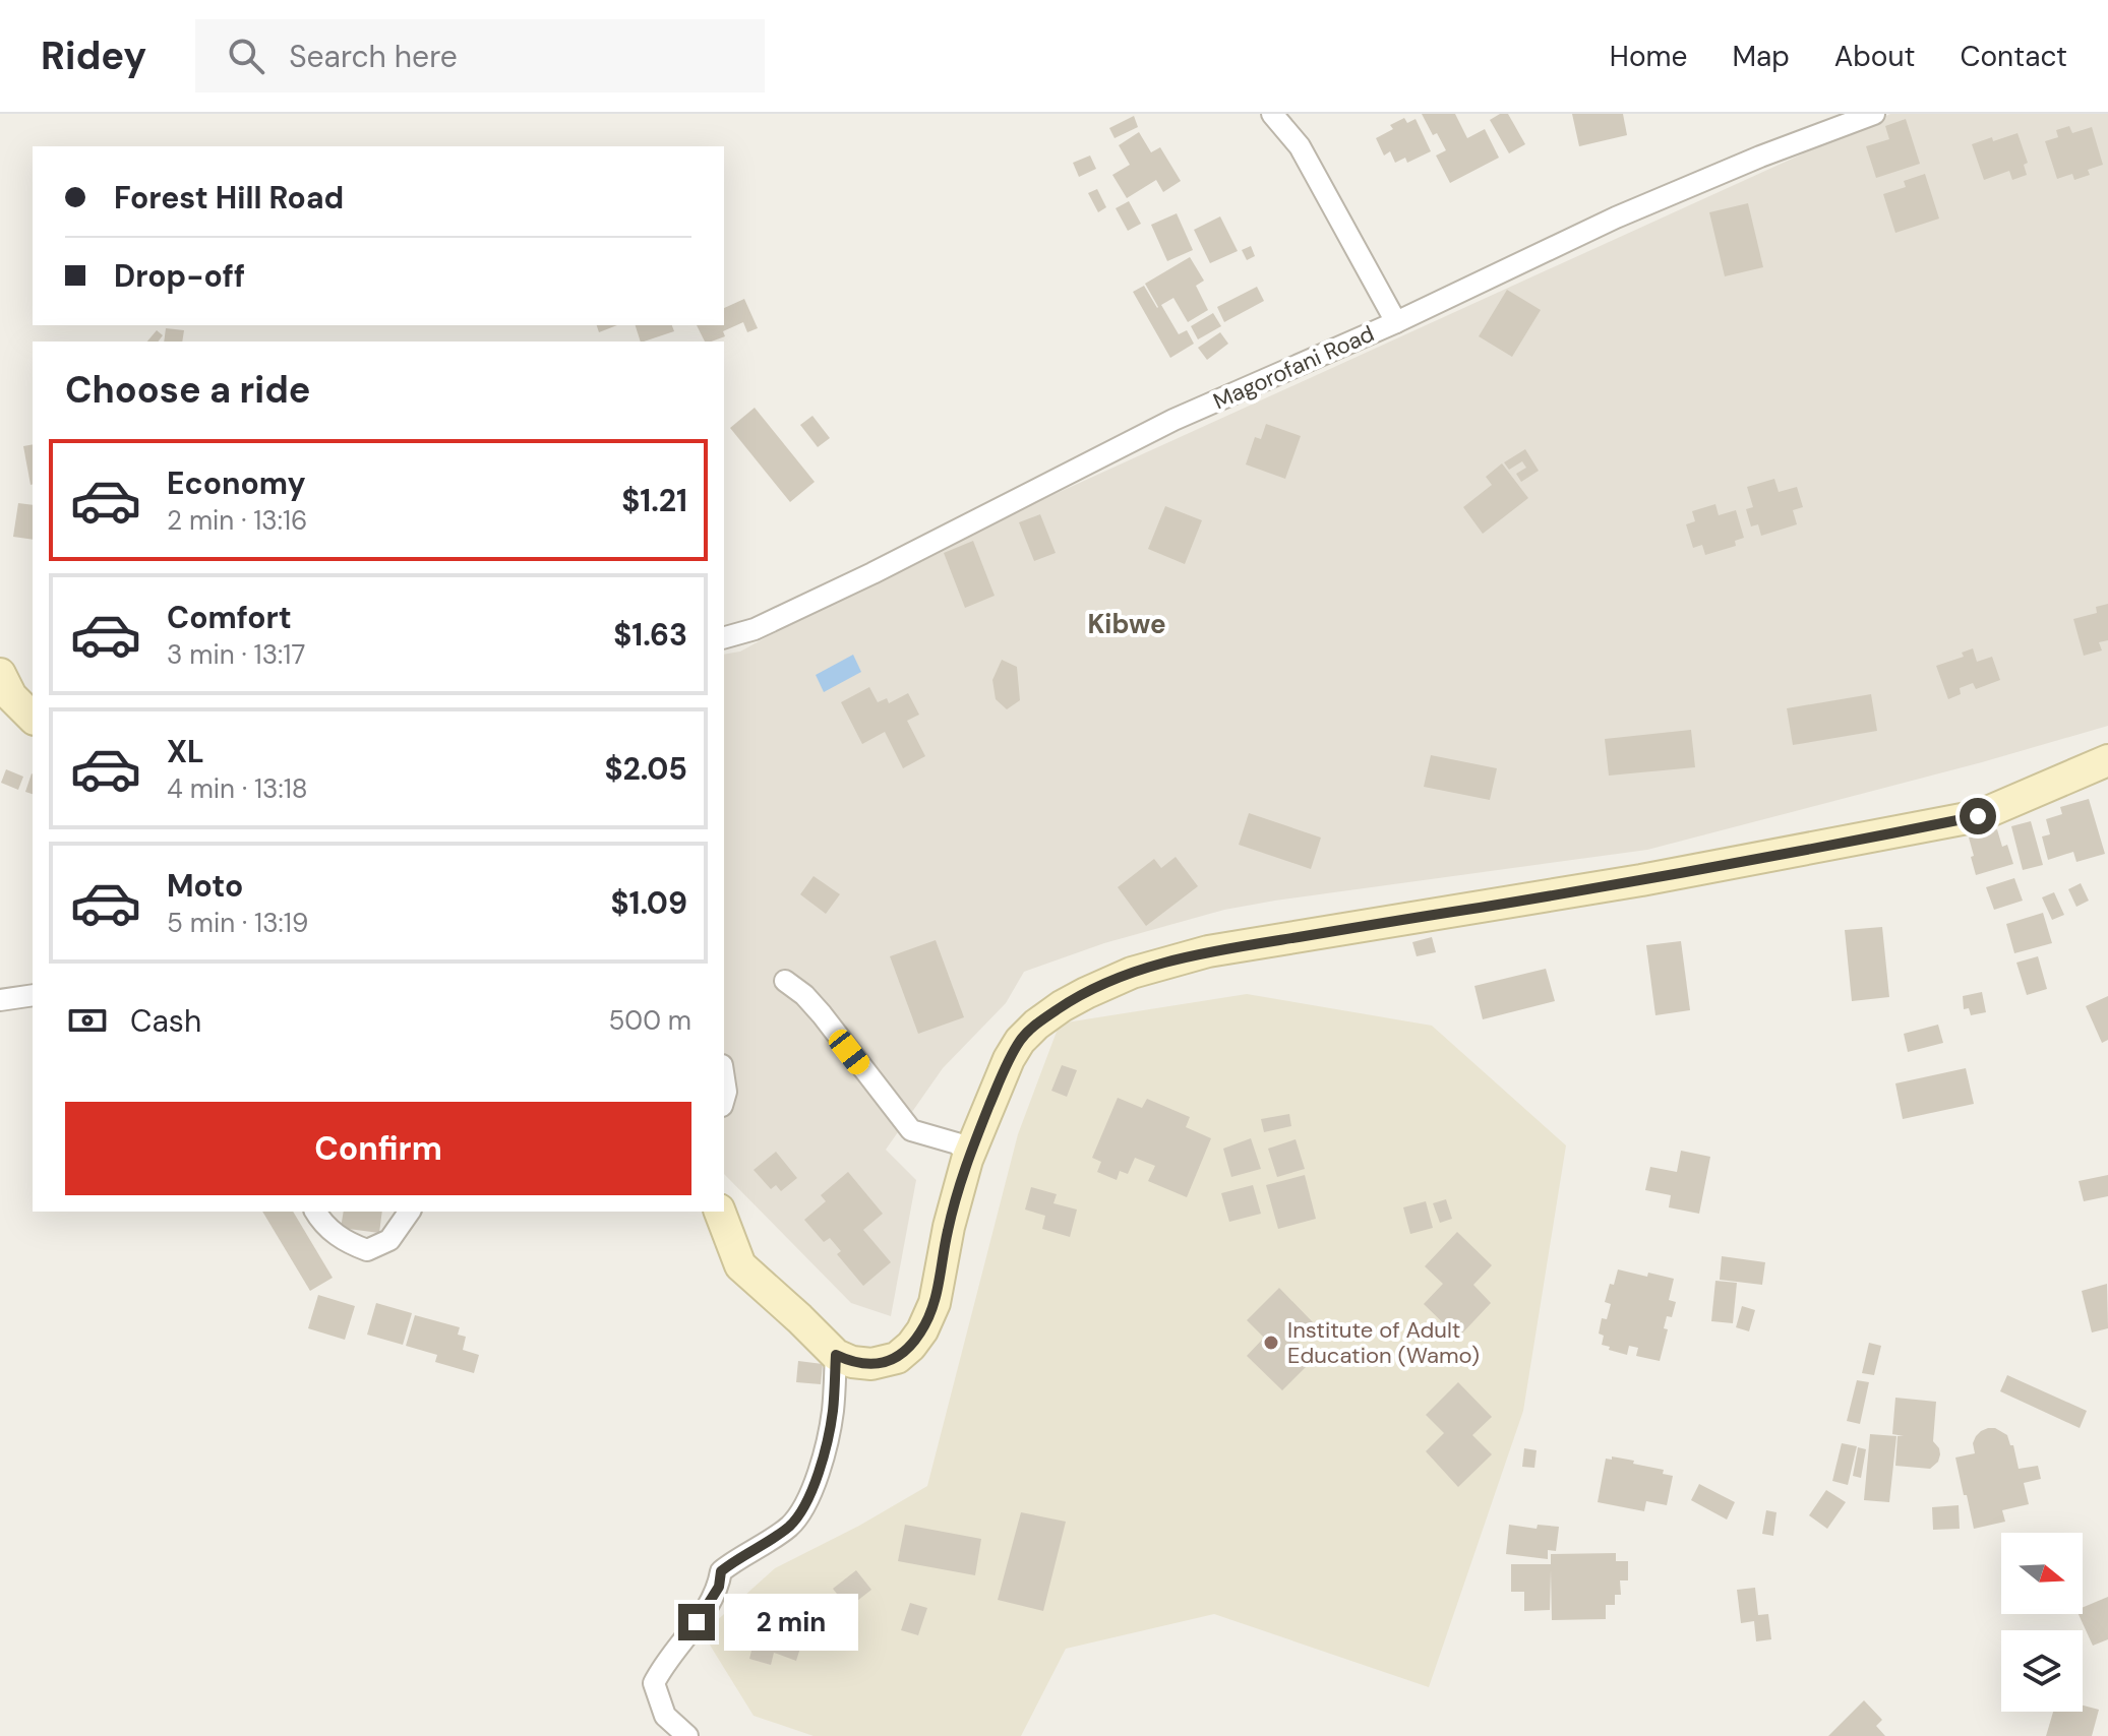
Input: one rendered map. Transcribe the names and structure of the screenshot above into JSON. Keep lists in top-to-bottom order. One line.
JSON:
{"streets":{"street":["Magorofani Road"]},"districts":["Kibwe"],"places":["Institute of Adult Education (Wamo)"],"north":"right","page":{"header":"Ridey","search":"Search here","nav":["Home","Map","About","Contact"],"banner":["Forest Hill Road","Drop-off"],"heading":"Choose a ride","list":[{"name":"Economy","note":"2 min · 13:16","value":"$1.21"},{"name":"Comfort","note":"3 min · 13:17","value":"$1.63"},{"name":"XL","note":"4 min · 13:18","value":"$2.05"},{"name":"Moto","note":"5 min · 13:19","value":"$1.09"}],"pay":["Cash","500 m"],"buttons":"Confirm","bubble":"2 min"}}
